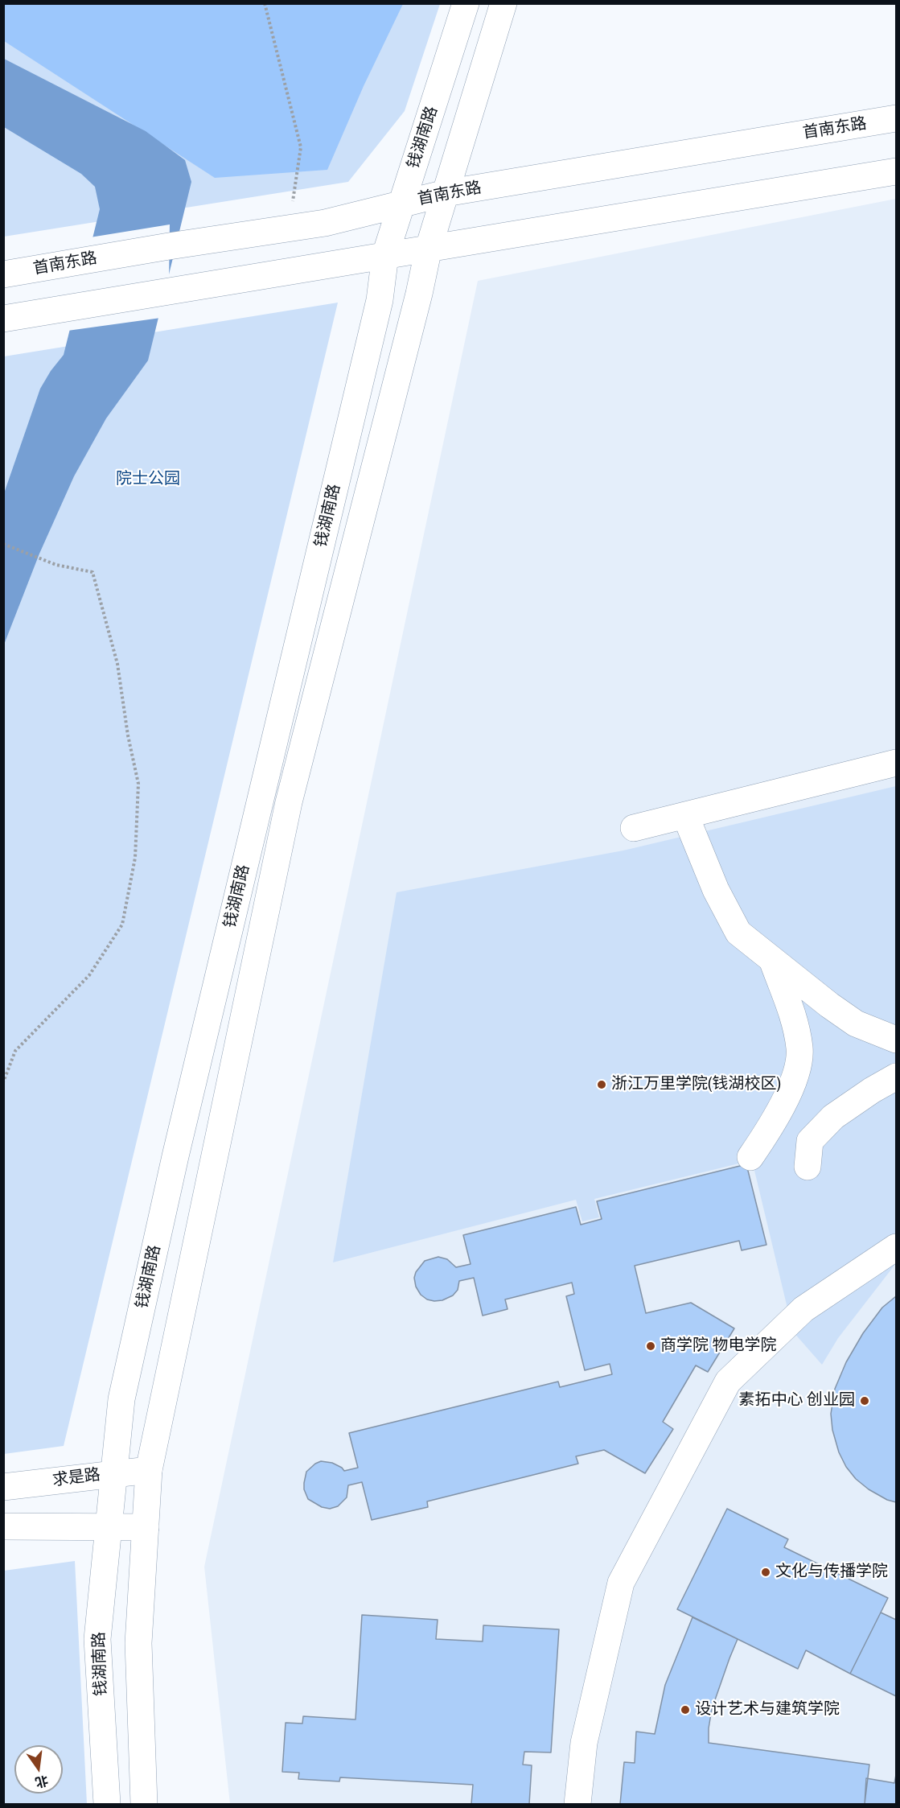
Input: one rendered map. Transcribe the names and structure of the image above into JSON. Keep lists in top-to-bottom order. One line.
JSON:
{"streets":{"main road":["首南东路","钱湖南路","求是路"]},"crossings":[["首南东路","钱湖南路"],["钱湖南路","求是路"]],"parks":["院士公园"],"places":["浙江万里学院(钱湖校区)","商学院 物电学院","素拓中心 创业园","文化与传播学院","设计艺术与建筑学院"],"north":"bottom"}
